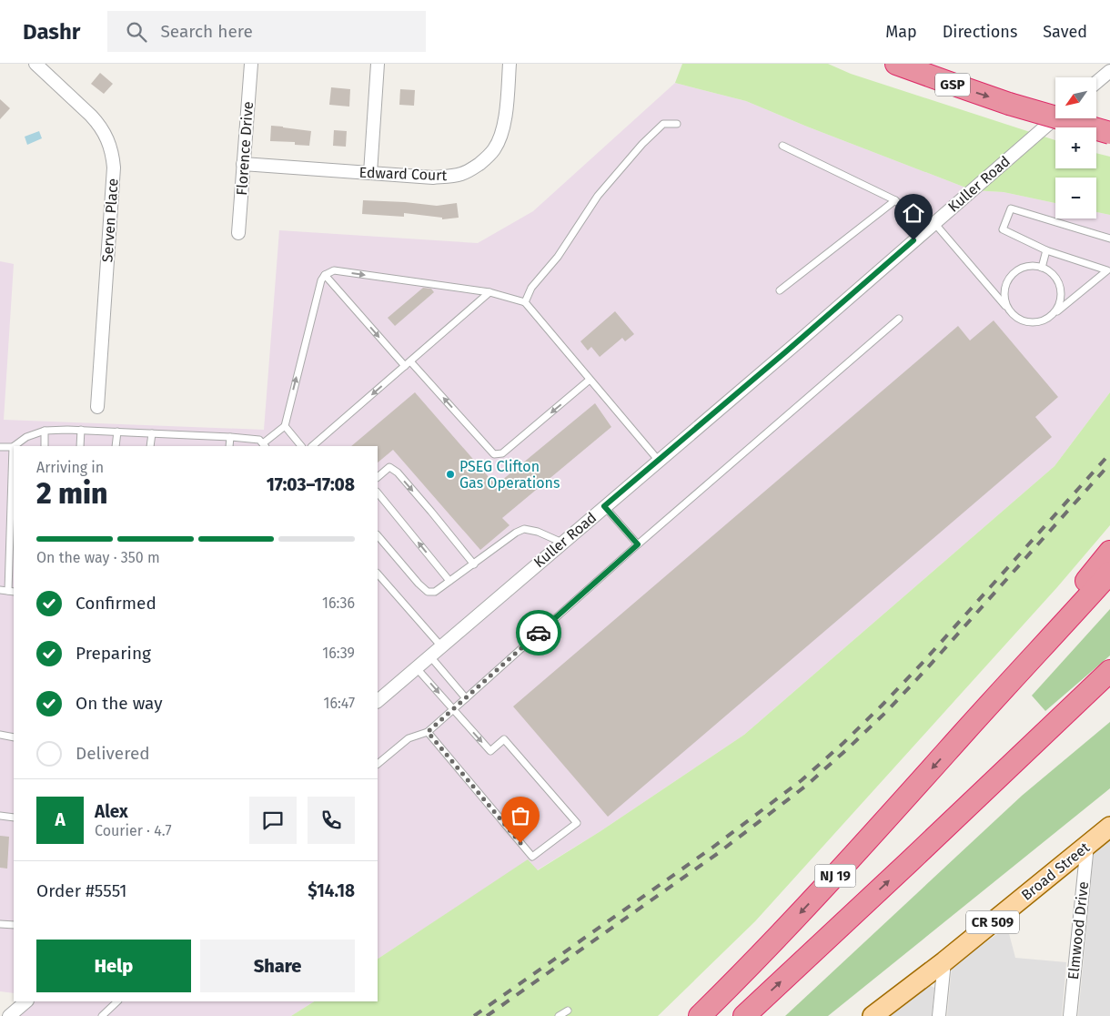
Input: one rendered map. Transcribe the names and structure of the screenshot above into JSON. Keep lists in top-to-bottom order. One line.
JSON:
{"streets":{"highway":["GSP","NJ 19"],"main road":["Broad Street","CR 509"],"street":["Florence Drive","Edward Court","Kuller Road","Serven Place","Elmwood Drive"]},"crossings":[["Florence Drive","Edward Court"],["Broad Street","Elmwood Drive"]],"places":["PSEG Clifton Gas Operations"],"north":"bottom left","page":{"header":"Dashr","search":"Search here","nav":["Map","Directions","Saved"],"map_buttons":["+","−"],"heading":["2 min","Arriving in","17:03–17:08"],"panel":["Alex","Courier · 4.7","Order #5551","$14.18"],"bar":"On the way · 350 m","list":[["Confirmed","16:36"],["Preparing","16:39"],["On the way","16:47"],"Delivered"],"round":"A","buttons":["Help","Share"]}}
